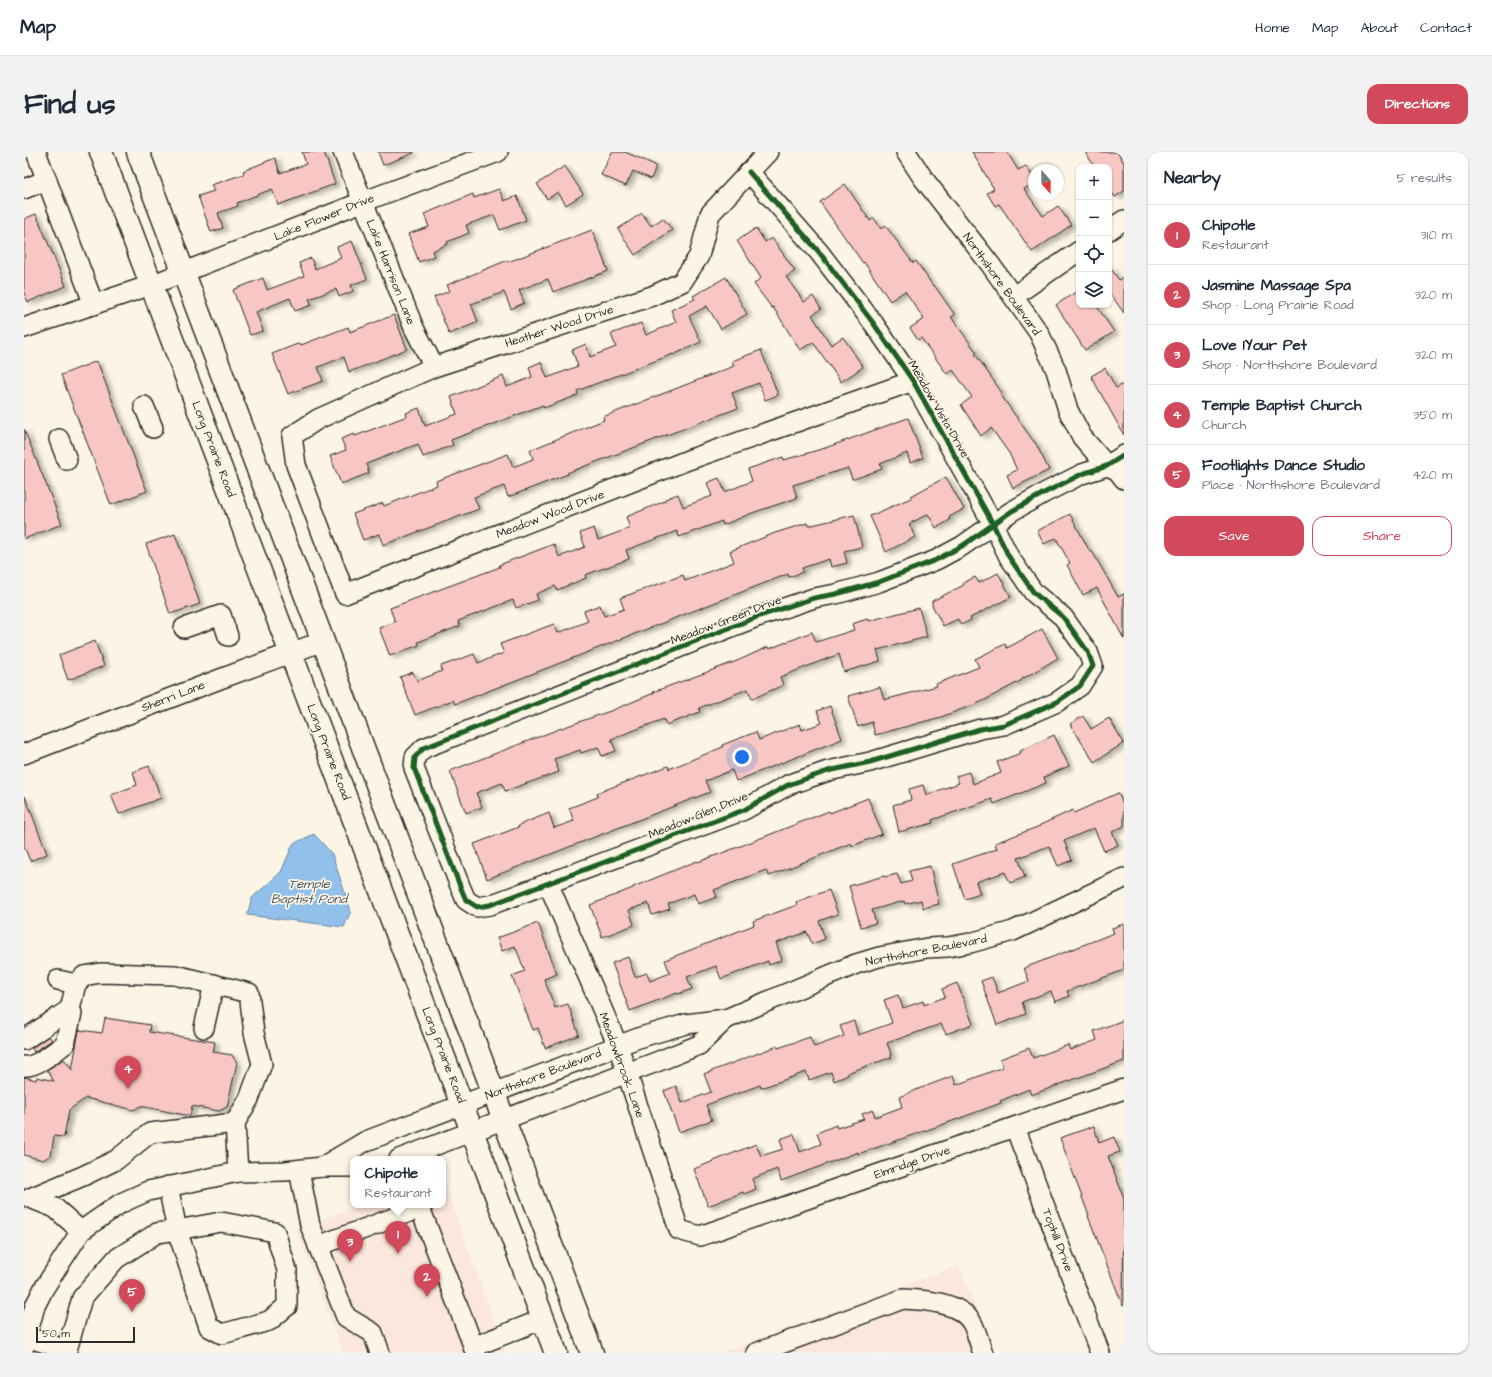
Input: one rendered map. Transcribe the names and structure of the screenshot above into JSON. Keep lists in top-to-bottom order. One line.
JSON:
{"streets":{"main road":["Long Prairie Road"],"street":["Lake Flower Drive","Lake Harrison Lane","Northshore Boulevard","Heather Wood Drive","Meadow Vista Drive","Meadow Wood Drive","Meadow Green Drive","Sherri Lane","Meadow Glen Drive","Meadowbrook Lane","Elmridge Drive","Tophill Drive"]},"crossings":[["Lake Flower Drive","Lake Harrison Lane"],["Lake Flower Drive","Long Prairie Road"],["Lake Harrison Lane","Heather Wood Drive"],["Northshore Boulevard","Long Prairie Road"],["Northshore Boulevard","Meadow Green Drive"],["Northshore Boulevard","Meadowbrook Lane"],["Heather Wood Drive","Meadow Vista Drive"],["Heather Wood Drive","Meadow Wood Drive"],["Meadow Vista Drive","Meadow Wood Drive"],["Meadow Vista Drive","Meadow Green Drive"],["Meadow Vista Drive","Meadow Glen Drive"],["Long Prairie Road","Sherri Lane"],["Meadow Green Drive","Meadow Glen Drive"],["Meadow Glen Drive","Meadowbrook Lane"],["Meadowbrook Lane","Elmridge Drive"],["Elmridge Drive","Tophill Drive"]],"water":["Temple Baptist Pond"],"scale_bar":"50 m","north":"bottom","page":{"header":"Map","nav":["Home","Map","About","Contact"],"buttons":["Directions",["Save","Share"]],"title":"Find us","heading":["Nearby","5 results"],"map_buttons":["+","−"],"list":[{"mark":"1","name":"Chipotle","note":"Restaurant","value":"310 m"},{"mark":"2","name":"Jasmine Massage Spa","note":"Shop · Long Prairie Road","value":"320 m"},{"mark":"3","name":"Love 1Your Pet","note":"Shop · Northshore Boulevard","value":"320 m"},{"mark":"4","name":"Temple Baptist Church","note":"Church","value":"350 m"},{"mark":"5","name":"Footlights Dance Studio","note":"Place · Northshore Boulevard","value":"420 m"}],"pins":["4","1","3","2","5"],"popup":["Chipotle","Restaurant"],"scale":"50 m"}}
